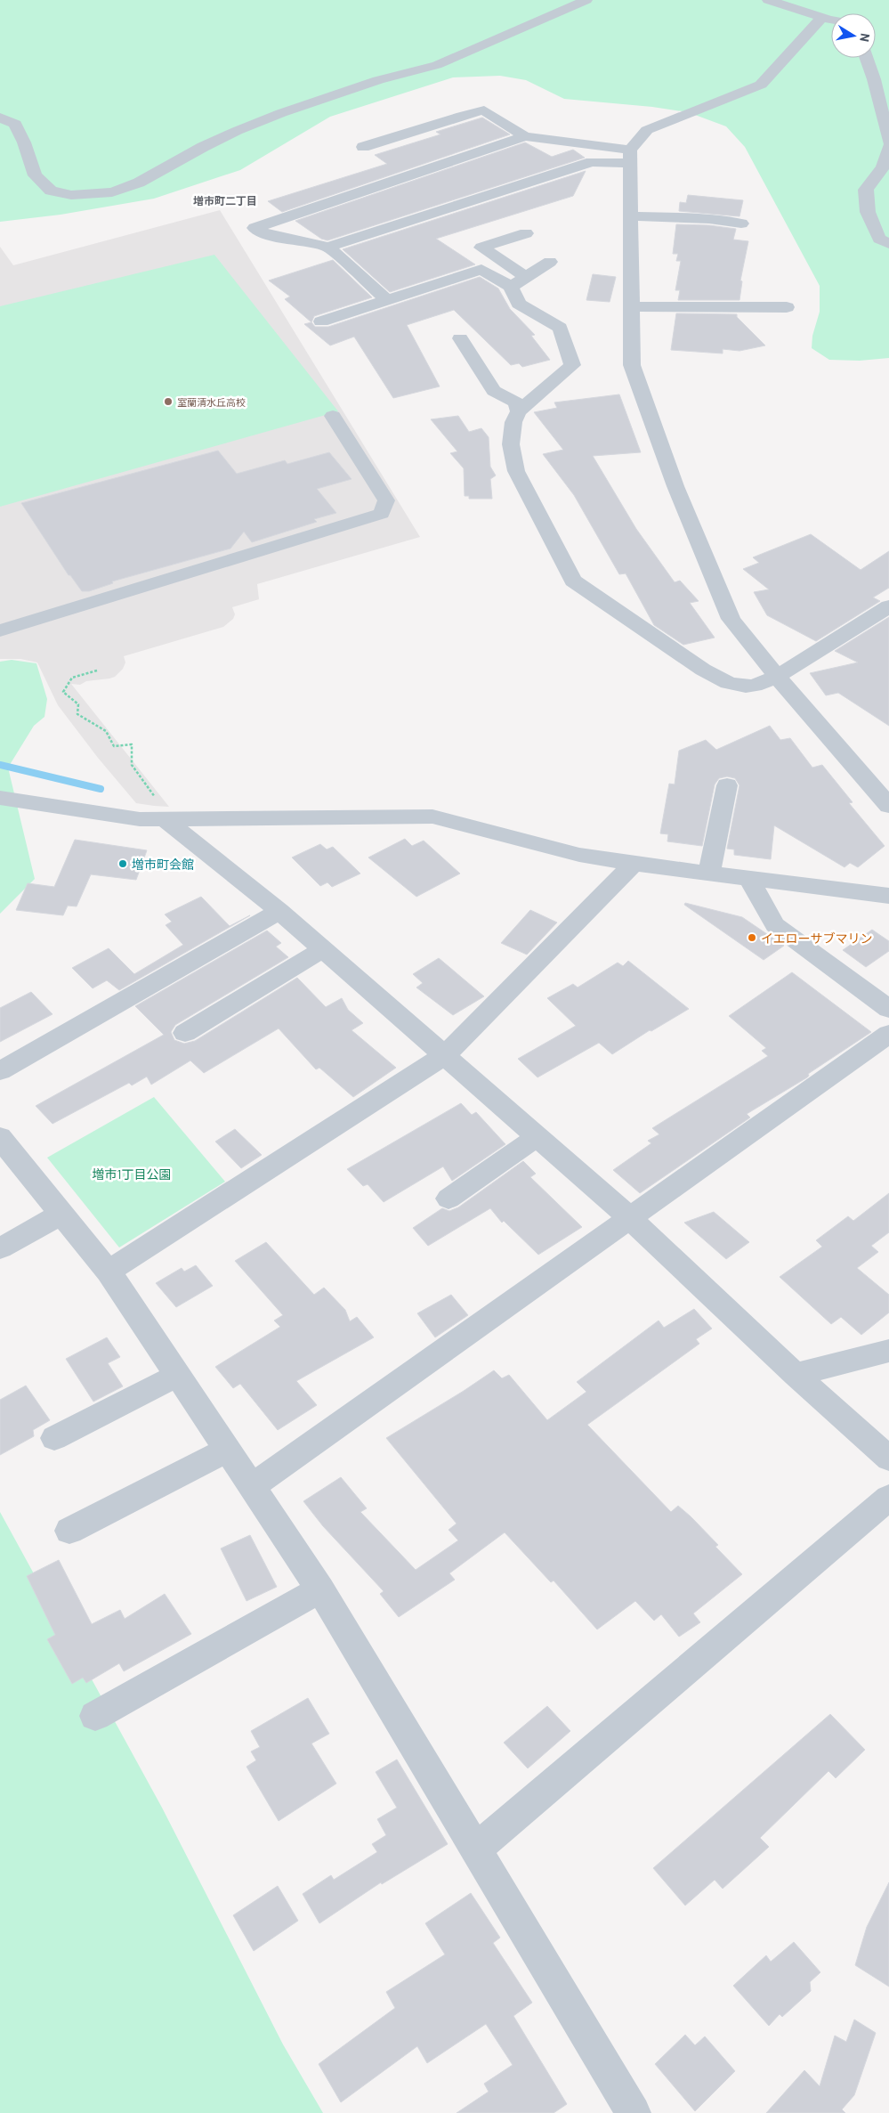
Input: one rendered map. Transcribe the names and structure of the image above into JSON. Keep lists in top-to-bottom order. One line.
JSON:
{"districts":["増市町二丁目"],"parks":["増市1丁目公園"],"places":["室蘭清水丘高校","増市町会館","イエローサブマリン"],"north":"right"}
